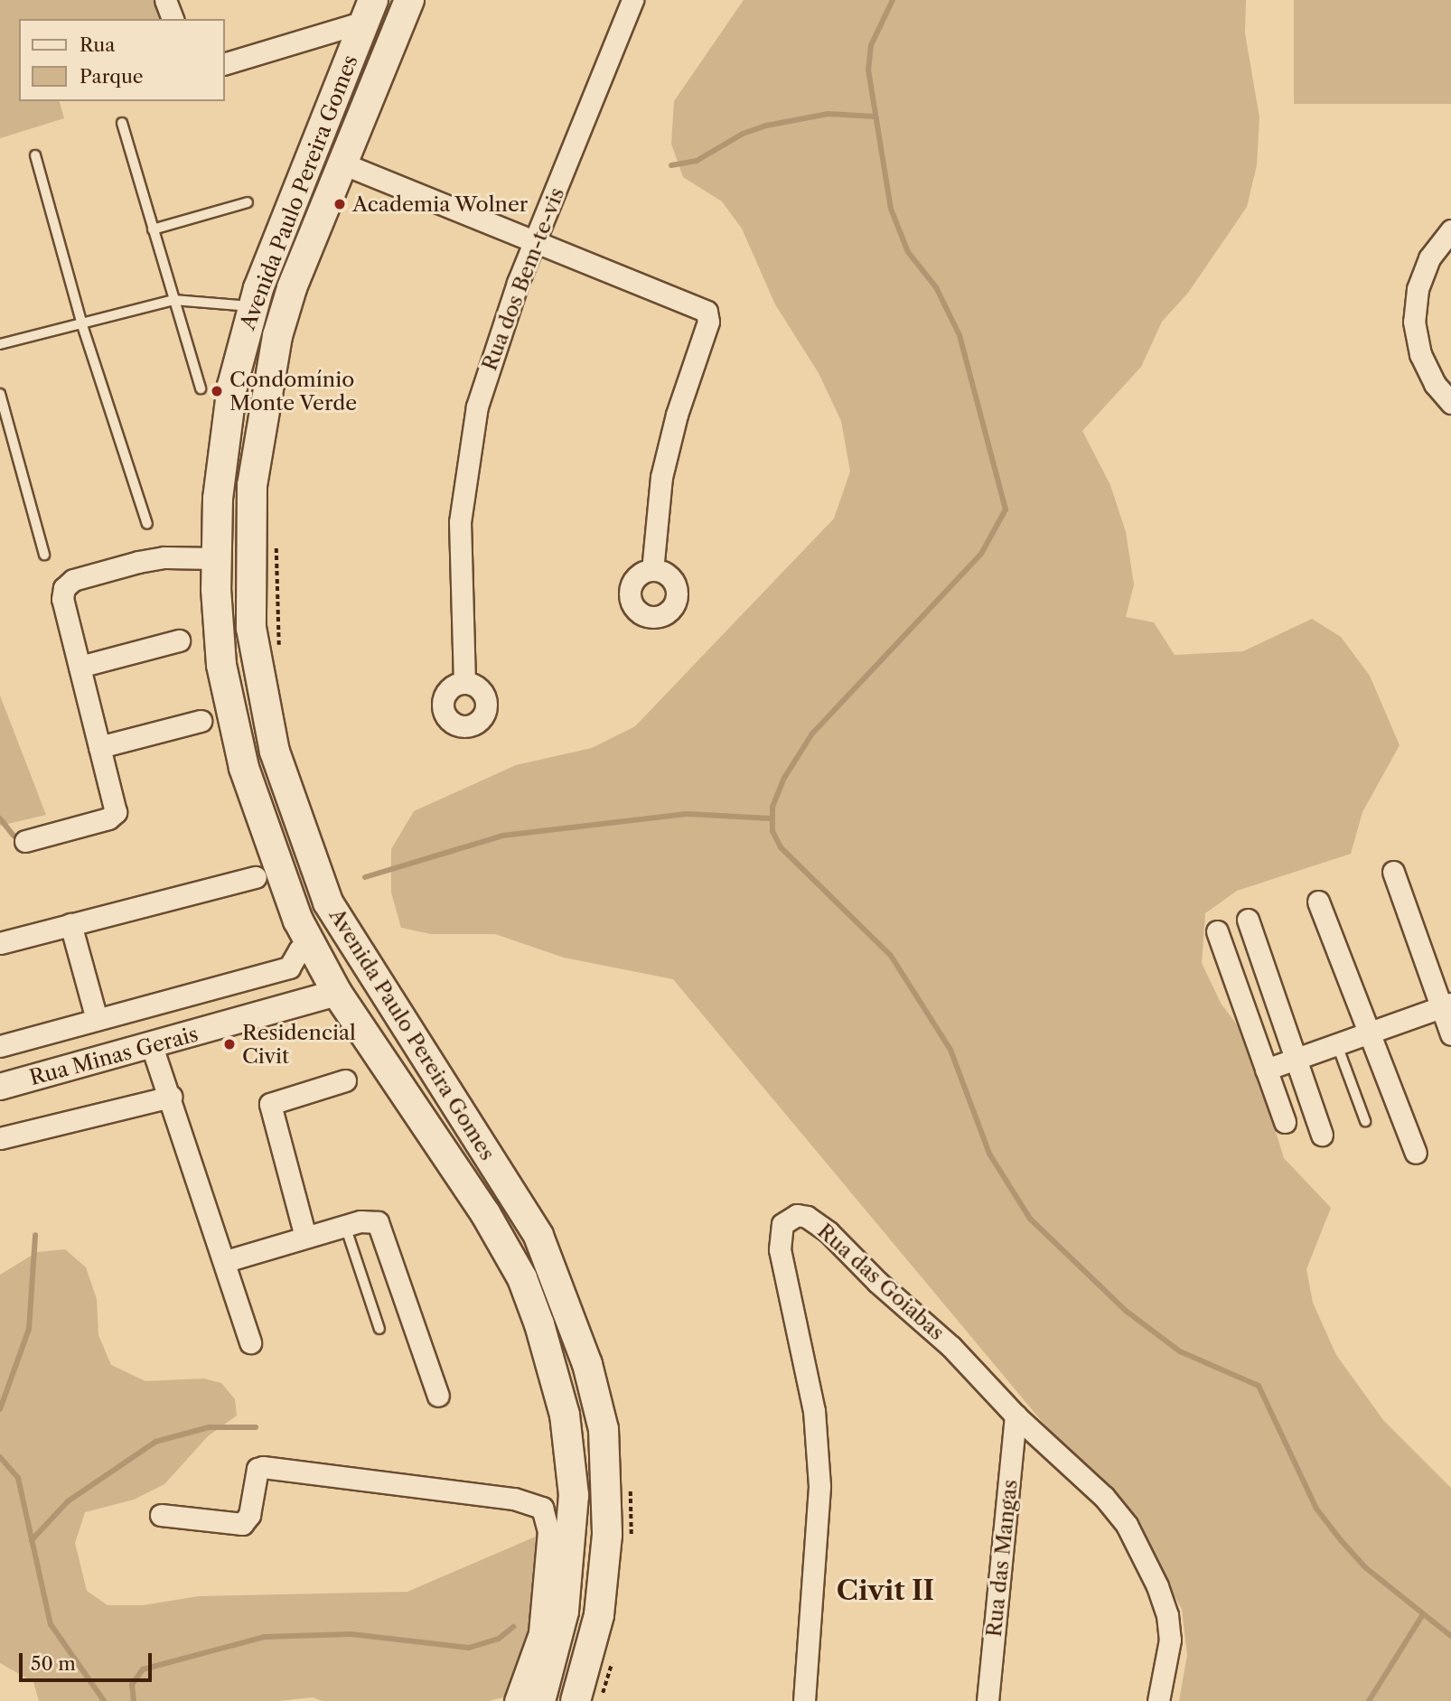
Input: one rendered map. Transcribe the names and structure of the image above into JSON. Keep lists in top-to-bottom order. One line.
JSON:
{"streets":{"main road":["Avenida Paulo Pereira Gomes"],"street":["Rua dos Bem-te-vis","Rua Minas Gerais","Rua das Goiabas","Rua das Mangas"]},"crossings":[["Avenida Paulo Pereira Gomes","Rua Minas Gerais"],["Rua das Goiabas","Rua das Mangas"]],"districts":["Civit II"],"places":["Academia Wolner","Condomínio Monte Verde","Residencial Civit"],"legend":["Rua","Parque"],"scale_bar":"50 m"}
